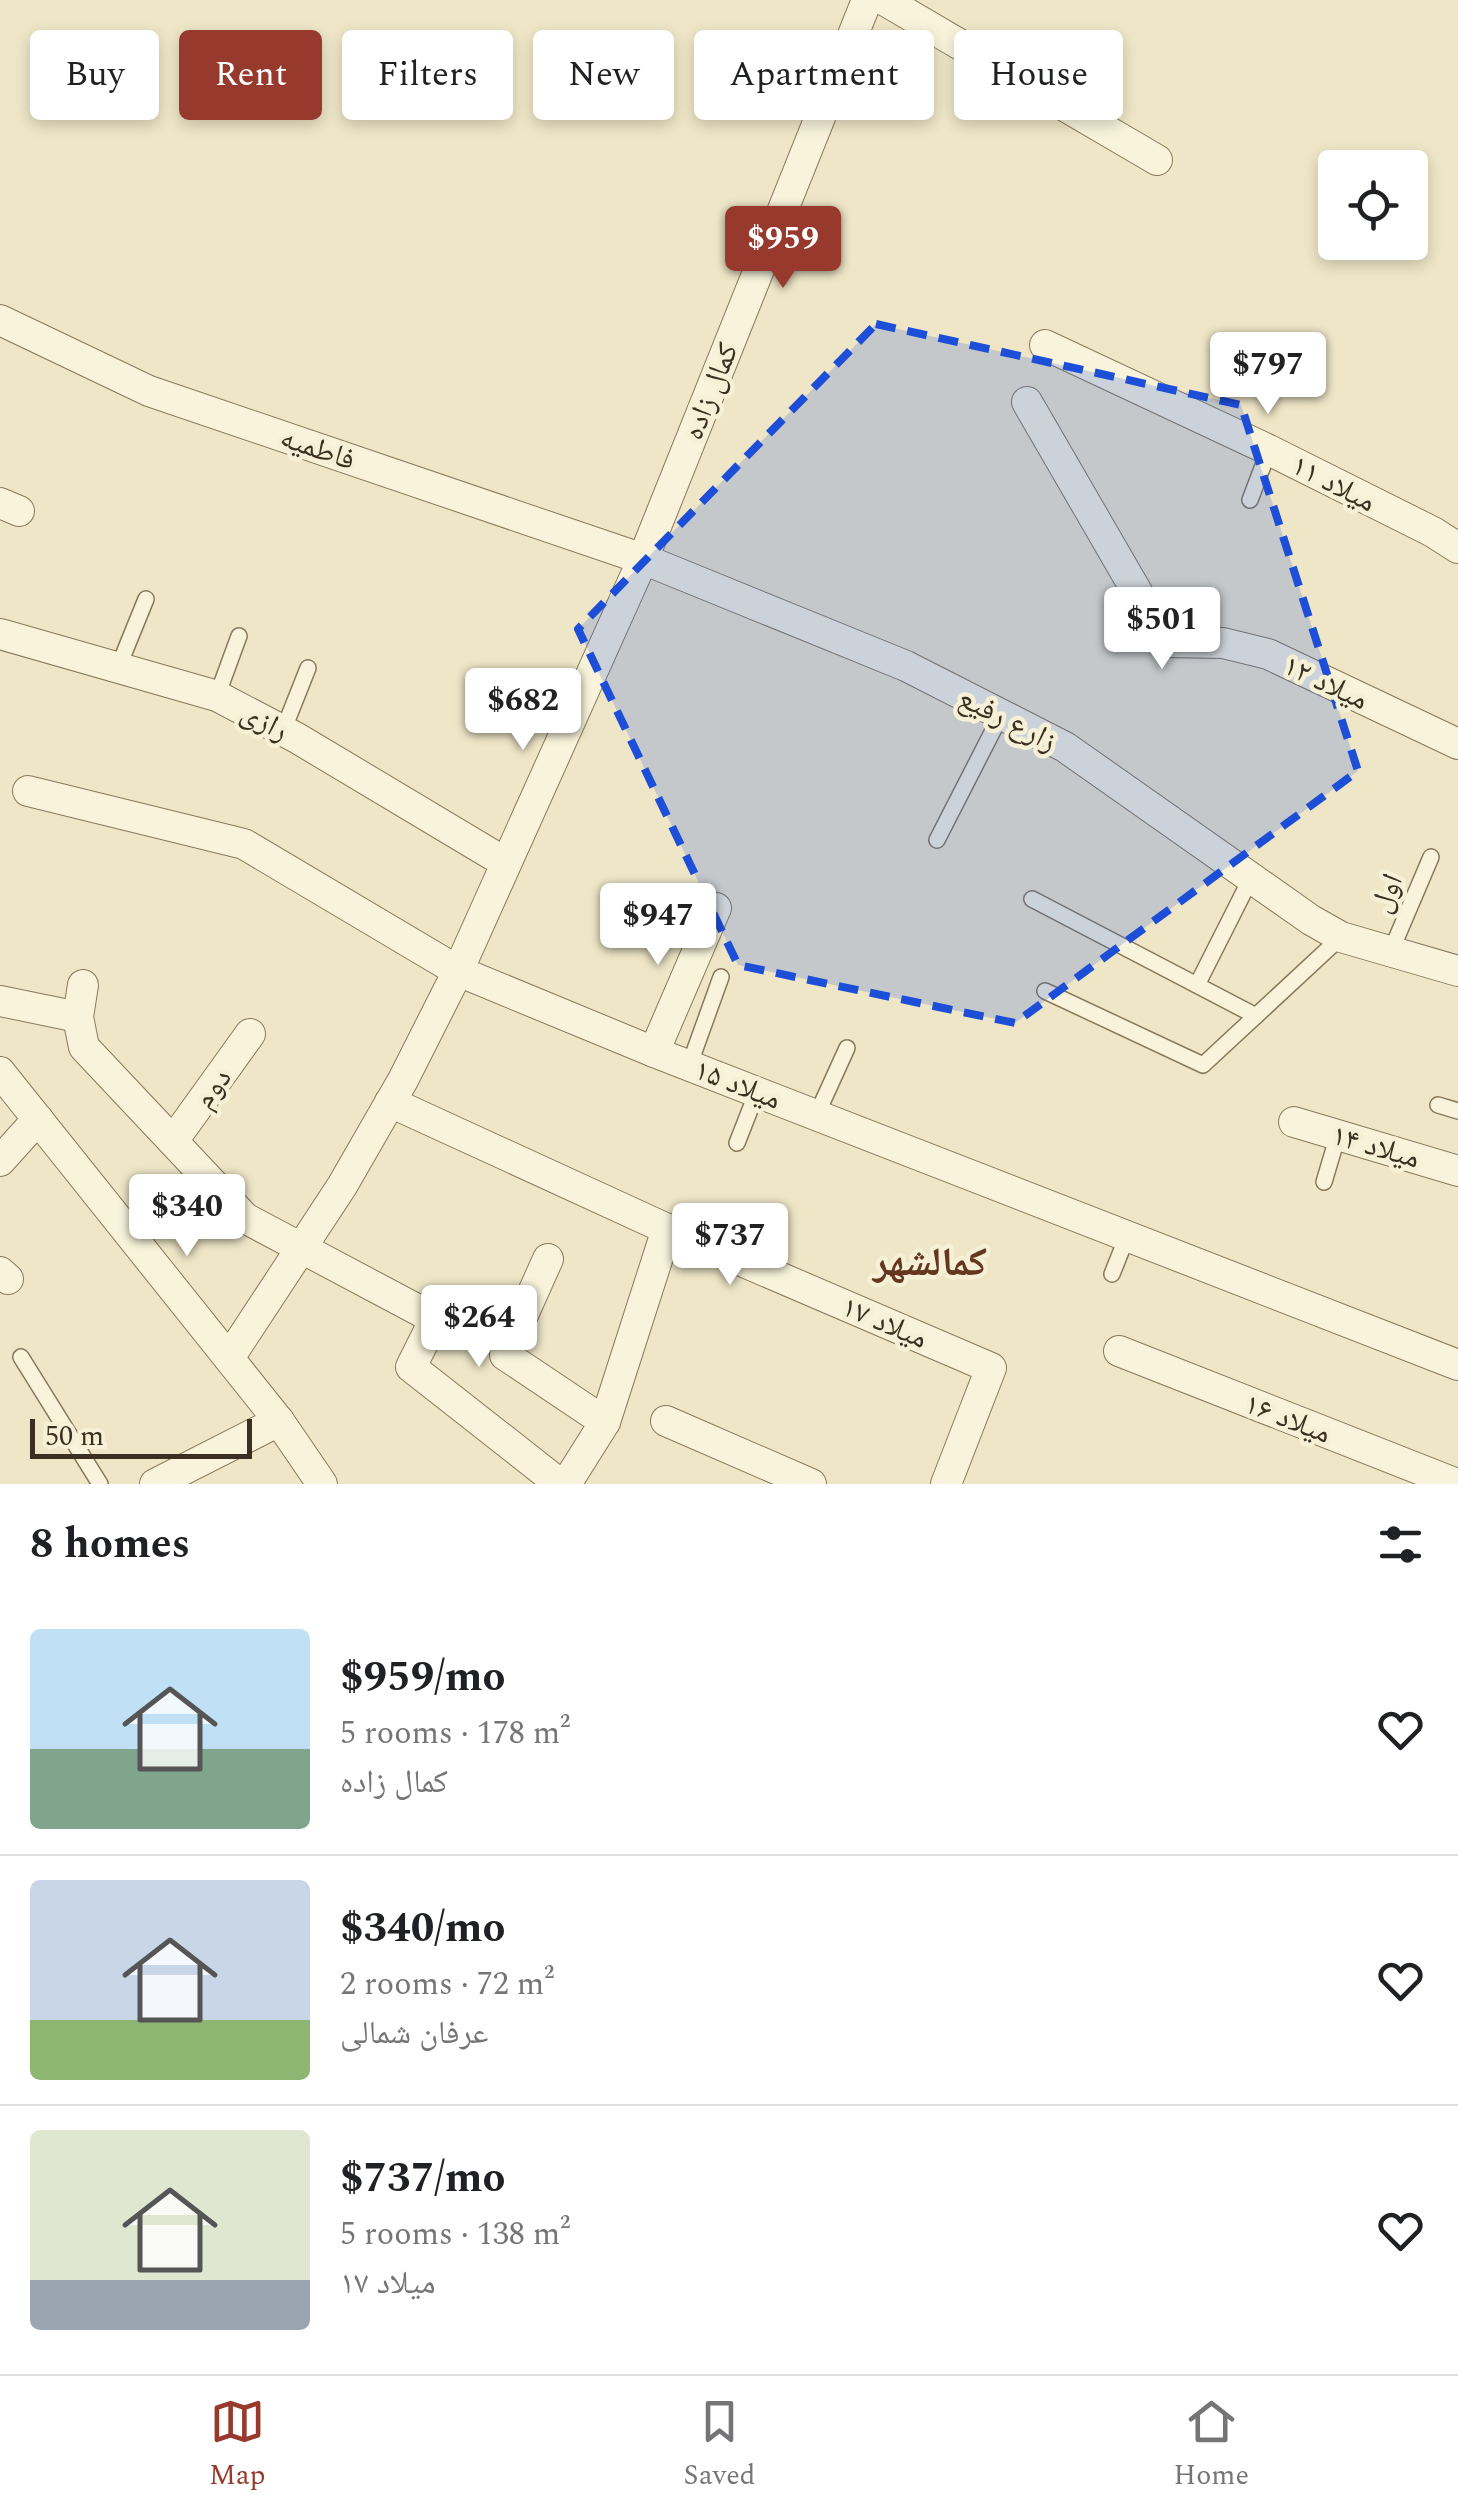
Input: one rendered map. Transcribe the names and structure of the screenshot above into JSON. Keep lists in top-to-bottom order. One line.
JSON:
{"streets":{"street":["کمال زاده","فاطمیه","میلاد ۱۱","میلاد ۱۲","زارع رفیع","رازی","میلاد ۱۵","دوم","میلاد ۱۴","میلاد ۱۷","میلاد ۱۶"],"lane":["اول"]},"crossings":[["کمال زاده","فاطمیه"],["کمال زاده","زارع رفیع"],["کمال زاده","رازی"],["کمال زاده","میلاد ۱۵"],["کمال زاده","میلاد ۱۷"],["فاطمیه","زارع رفیع"],["زارع رفیع","اول"]],"districts":["کمالشهر"],"scale_bar":"50 m","page":{"chip":["Buy","Rent","Filters","New","Apartment","House"],"price":["$959","$797","$501","$682","$947","$340","$737","$264"],"scale":"50 m","heading":"8 homes","list":[{"name":"$959/mo","note":"5 rooms · 178 m² · کمال زاده"},{"name":"$340/mo","note":"2 rooms · 72 m² · عرفان شمالی"},{"name":"$737/mo","note":"5 rooms · 138 m² · میلاد ۱۷"}],"tabs":["Map","Saved","Home"]}}
